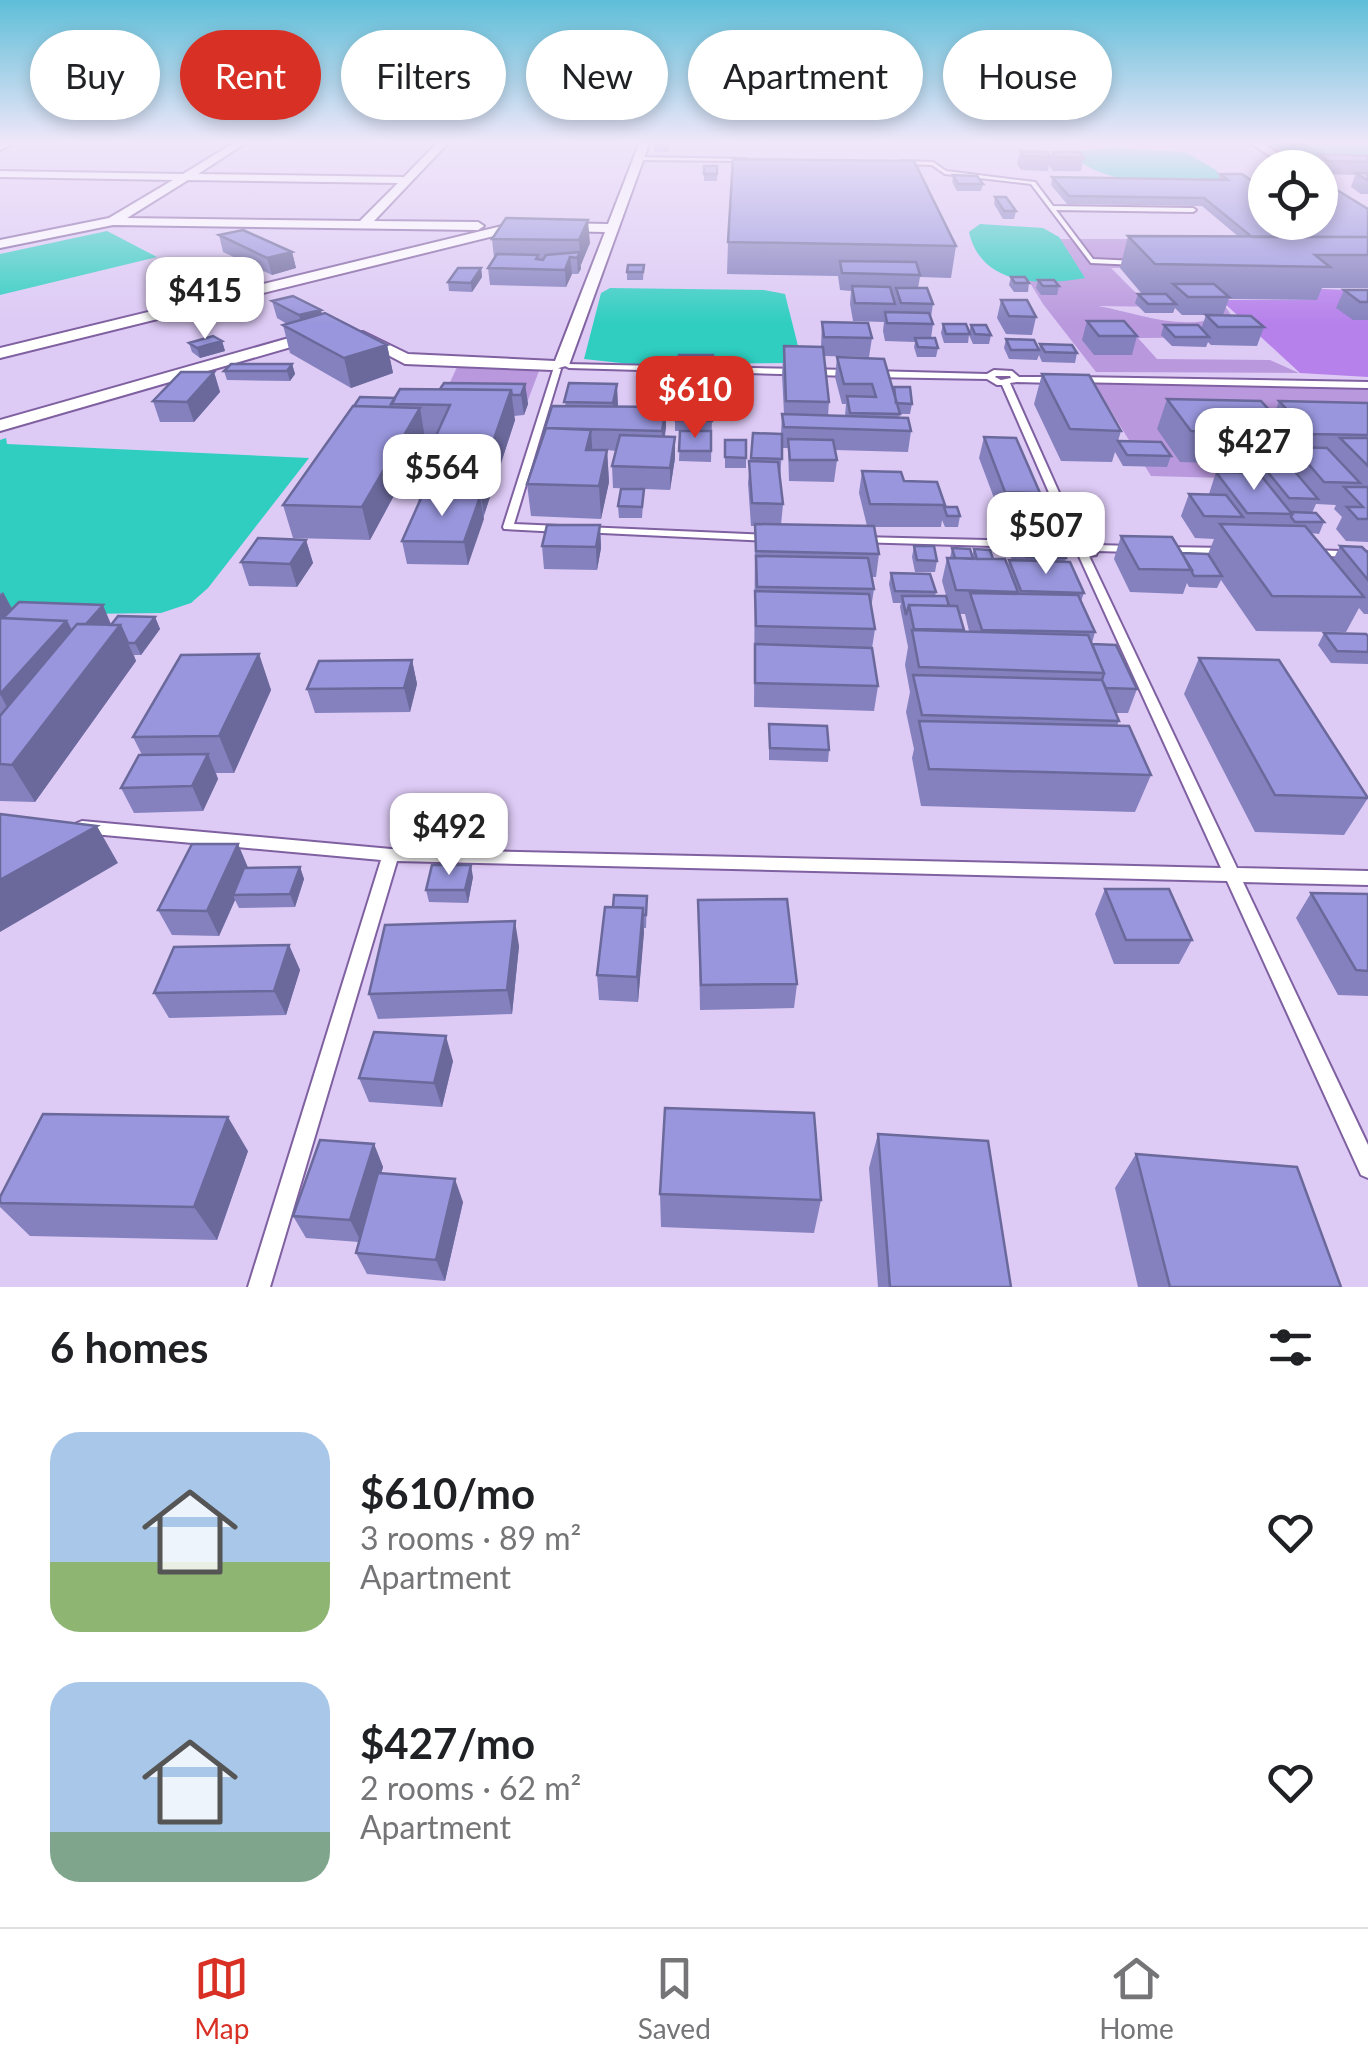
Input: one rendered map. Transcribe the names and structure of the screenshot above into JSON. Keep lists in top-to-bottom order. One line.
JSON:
{"page":{"chip":["Buy","Rent","Filters","New","Apartment","House"],"price":["$415","$610","$427","$564","$507","$492"],"heading":"6 homes","list":[{"name":"$610/mo","note":"3 rooms · 89 m² · Apartment"},{"name":"$427/mo","note":"2 rooms · 62 m² · Apartment"}],"tabs":["Map","Saved","Home"]}}
